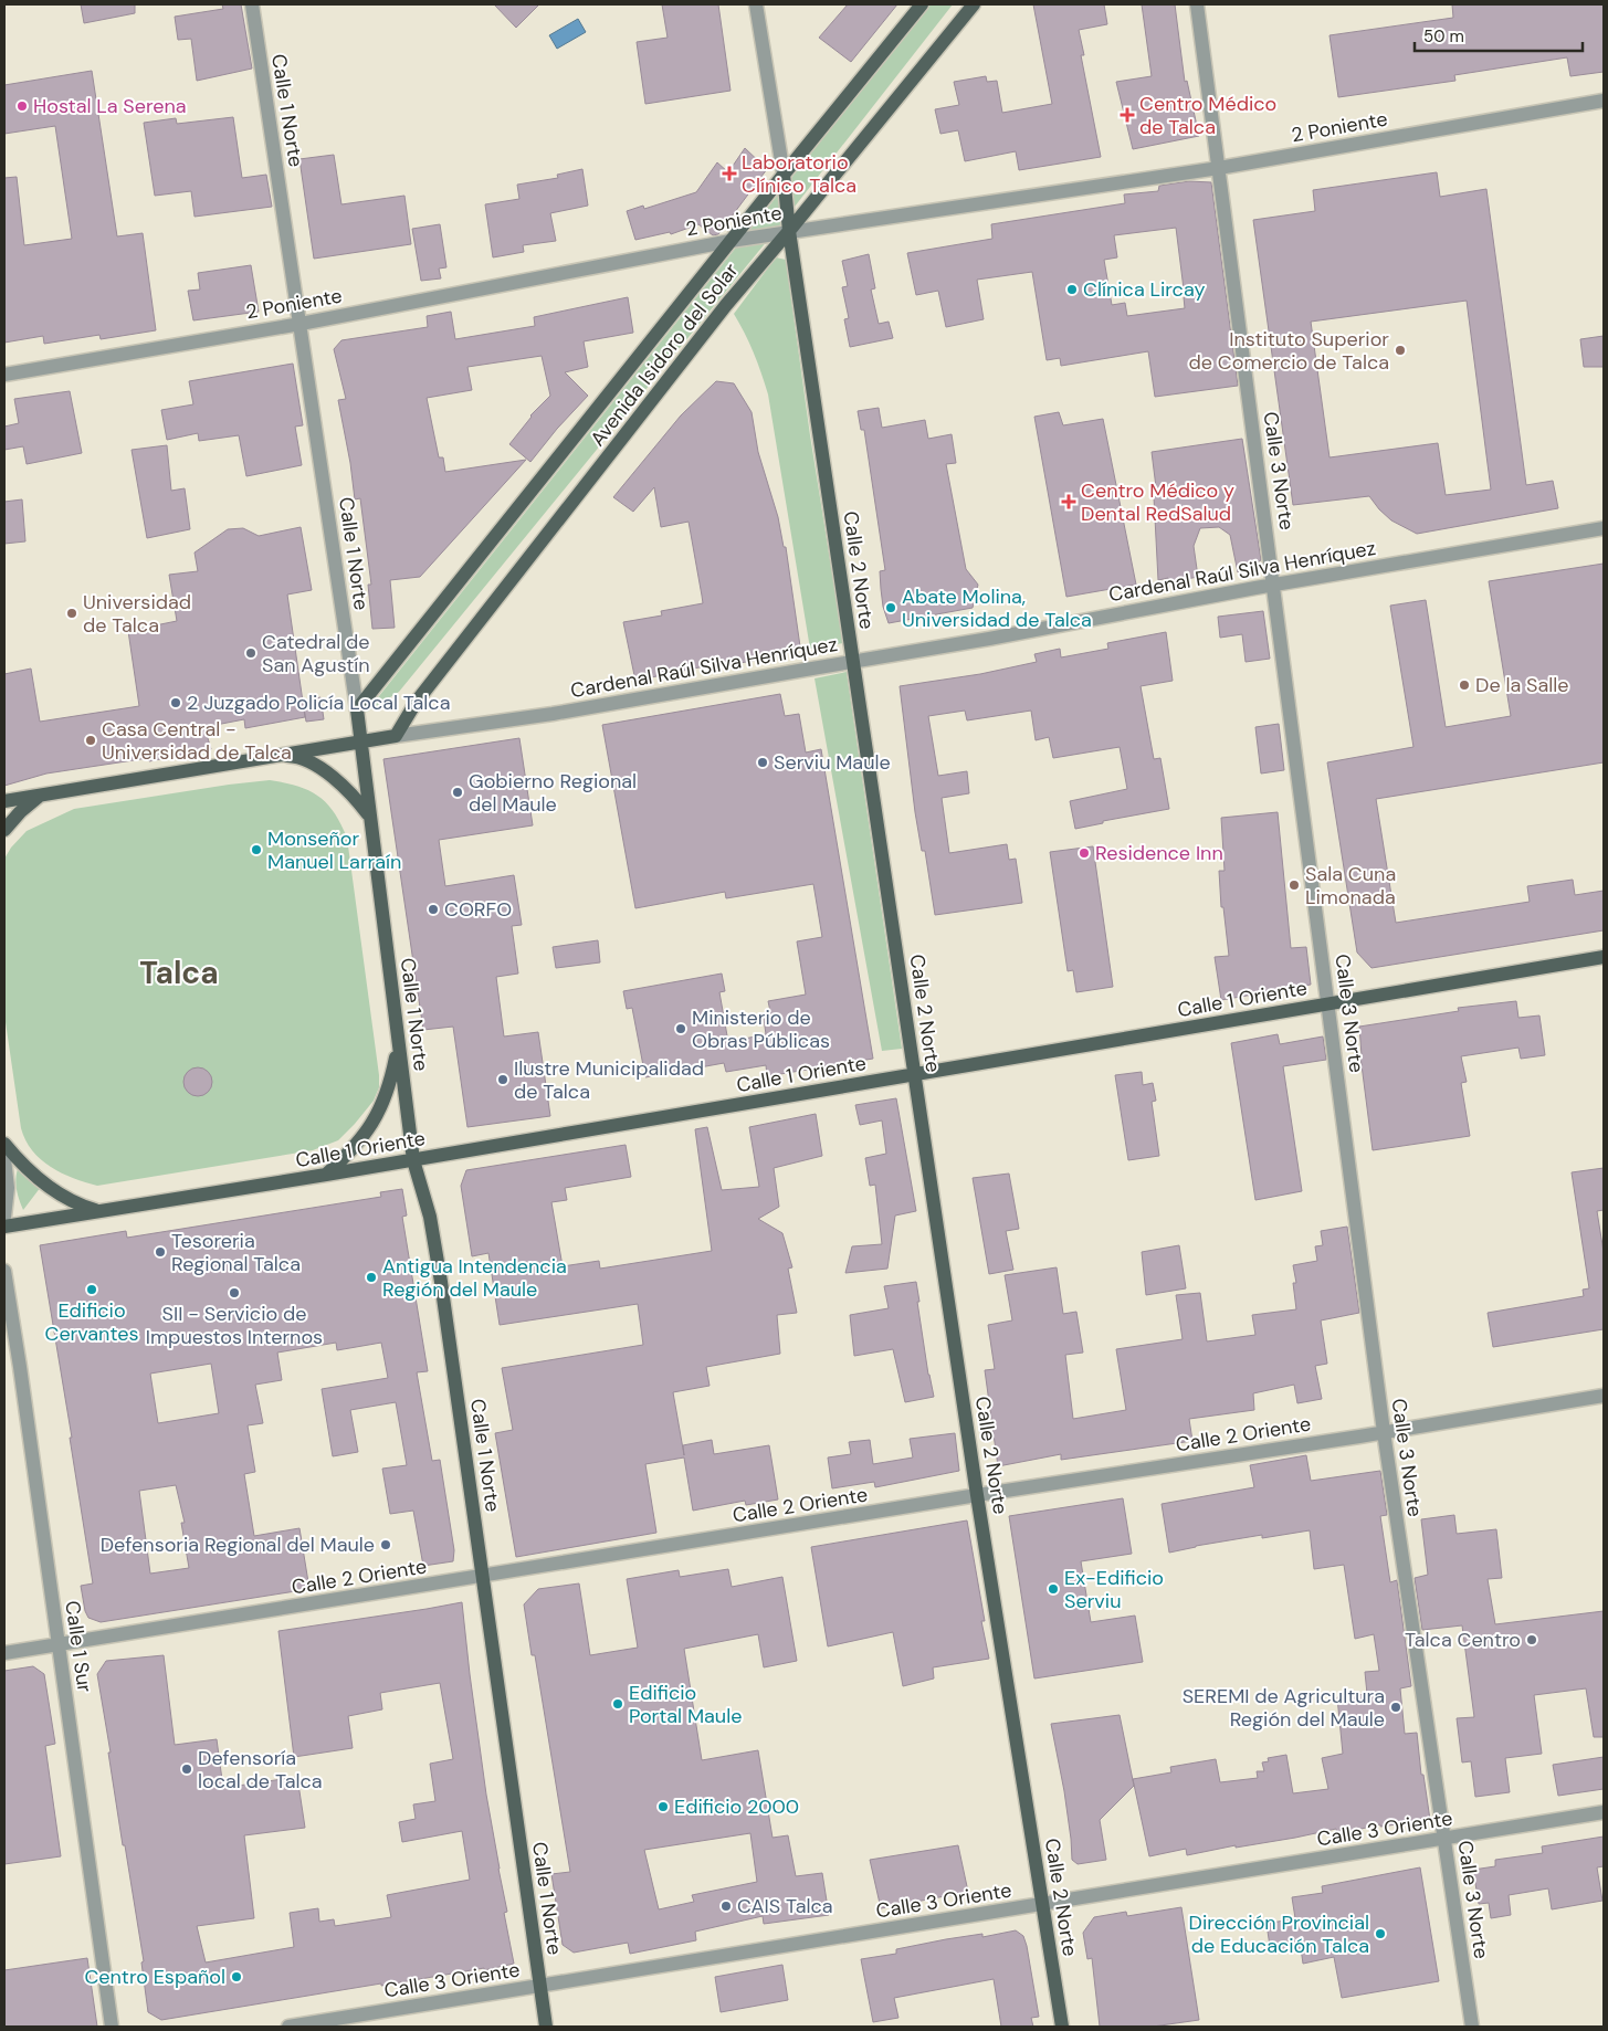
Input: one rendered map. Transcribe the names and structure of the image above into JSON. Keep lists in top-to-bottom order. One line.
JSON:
{"streets":{"main road":["Calle 1 Norte","Avenida Isidoro del Solar","Calle 2 Norte","Cardenal Raúl Silva Henríquez","Calle 1 Oriente"],"street":["2 Poniente","Calle 3 Norte","Calle 2 Oriente","Calle 1 Sur","Calle 3 Oriente"]},"crossings":[["Calle 1 Norte","2 Poniente"],["Calle 1 Norte","Avenida Isidoro del Solar"],["Calle 1 Norte","Cardenal Raúl Silva Henríquez"],["Calle 1 Norte","Calle 1 Oriente"],["Calle 1 Norte","Calle 2 Oriente"],["Calle 1 Norte","Calle 3 Oriente"],["2 Poniente","Avenida Isidoro del Solar"],["2 Poniente","Calle 3 Norte"],["2 Poniente","Calle 2 Norte"],["Avenida Isidoro del Solar","Calle 2 Norte"],["Avenida Isidoro del Solar","Cardenal Raúl Silva Henríquez"],["Calle 3 Norte","Cardenal Raúl Silva Henríquez"],["Calle 3 Norte","Calle 1 Oriente"],["Calle 3 Norte","Calle 2 Oriente"],["Calle 3 Norte","Calle 3 Oriente"],["Calle 2 Norte","Cardenal Raúl Silva Henríquez"],["Calle 2 Norte","Calle 1 Oriente"],["Calle 2 Norte","Calle 2 Oriente"],["Calle 2 Norte","Calle 3 Oriente"],["Calle 2 Oriente","Calle 1 Sur"]],"districts":["Talca"],"places":{"other":["Hostal La Serena","Clínica Lircay","Instituto Superior de Comercio de Talca","Abate Molina, Universidad de Talca","Universidad de Talca","Catedral de San Agustín","De la Salle","2 Juzgado Policía Local Talca","Casa Central - Universidad de Talca","Serviu Maule","Gobierno Regional del Maule","Monseñor Manuel Larraín","Residence Inn","Sala Cuna Limonada","CORFO","Ministerio de Obras Públicas","Ilustre Municipalidad de Talca","Tesoreria Regional Talca","Antigua Intendencia Región del Maule","Edificio Cervantes","SII - Servicio de Impuestos Internos","Defensoria Regional del Maule","Ex-Edificio Serviu","Talca Centro","Edificio Portal Maule","SEREMI de Agricultura Región del Maule","Defensoría local de Talca","Edificio 2000","CAIS Talca","Dirección Provincial de Educación Talca","Centro Español"],"health":["Centro Médico de Talca","Laboratorio Clínico Talca","Centro Médico y Dental RedSalud"]},"scale_bar":"50 m"}
